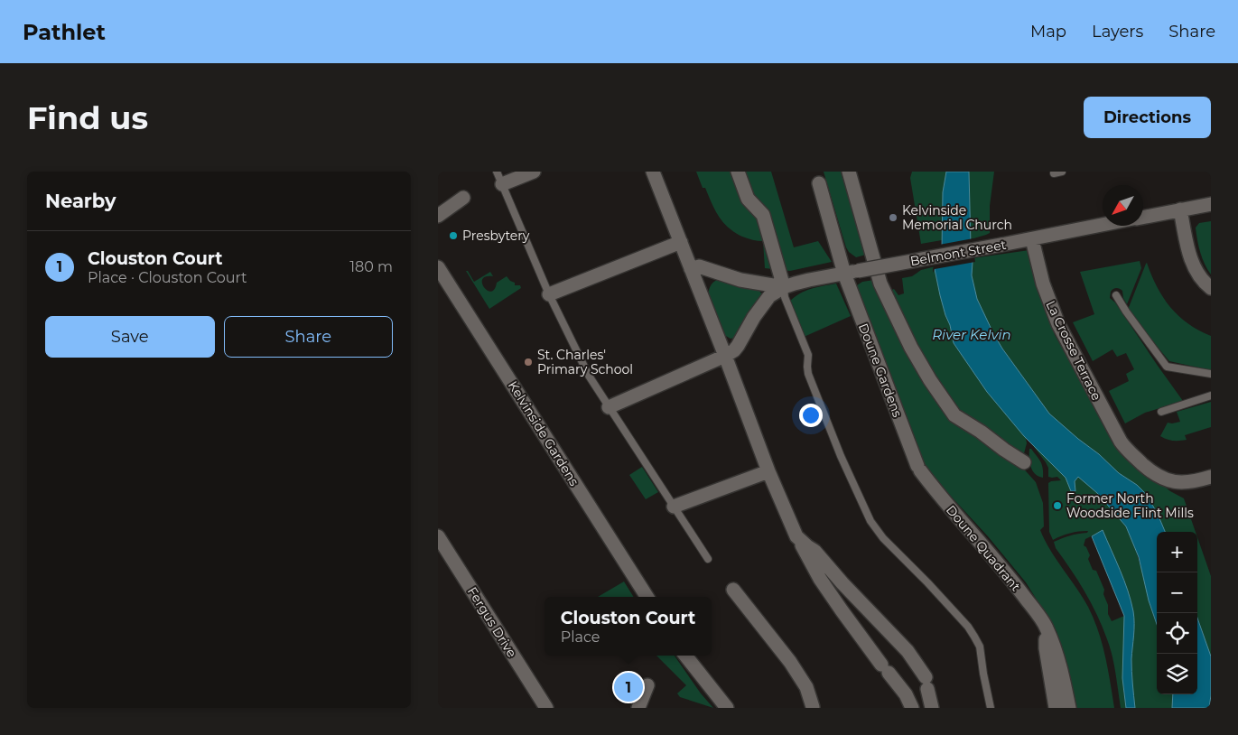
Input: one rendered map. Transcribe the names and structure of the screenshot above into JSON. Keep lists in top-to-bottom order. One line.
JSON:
{"streets":{"street":["Belmont Street","La Crosse Terrace","Doune Gardens","Kelvinside Gardens","Doune Quadrant","Fergus Drive"]},"crossings":[["Belmont Street","La Crosse Terrace"],["Belmont Street","Doune Gardens"],["Doune Gardens","Doune Quadrant"]],"water":["River Kelvin"],"places":["Kelvinside Memorial Church","Presbytery","St. Charles' Primary School","Former North Woodside Flint Mills"],"north":"bottom left","page":{"header":"Pathlet","nav":["Map","Layers","Share"],"buttons":["Directions",["Save","Share"]],"title":"Find us","heading":"Nearby","list":[{"mark":"1","name":"Clouston Court","note":"Place · Clouston Court","value":"180 m"}],"map_buttons":["+","−"],"popup":["Clouston Court","Place"],"pins":"1"}}
